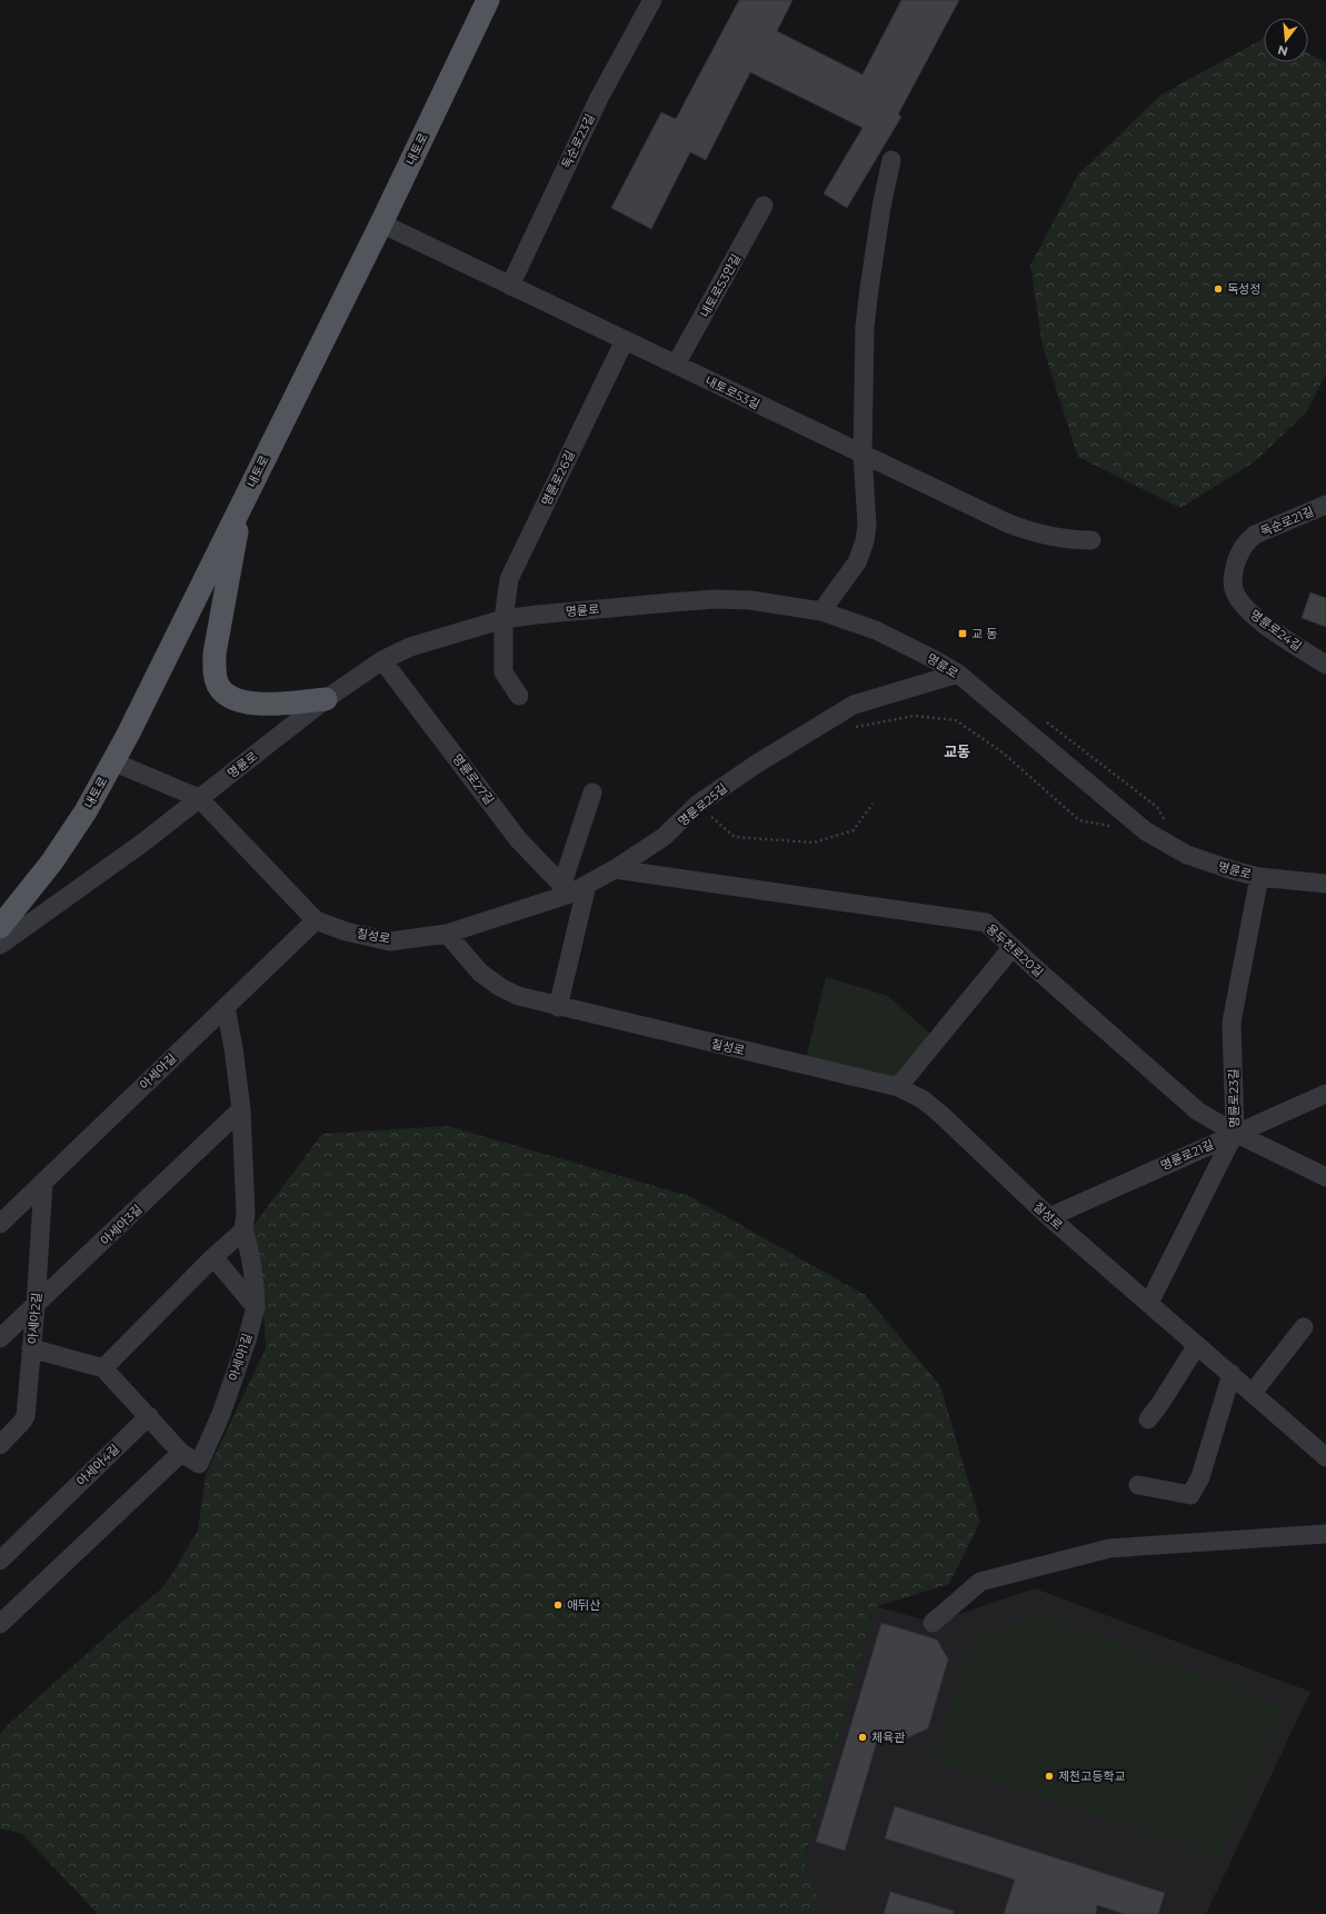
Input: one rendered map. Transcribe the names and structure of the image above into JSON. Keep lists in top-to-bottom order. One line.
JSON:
{"streets":{"main road":["내토로"],"street":["독순로23길","내토로53안길","내토로53길","명륜로26길","독순로21길","명륜로","명륜로24길","명륜로27길","명륜로25길","칠성로","용두천로20길","아세아길","명륜로23길","명륜로21길","아세아3길","아세아2길","아세아1길","아세아4길"]},"crossings":[["독순로23길","내토로53길"],["내토로","내토로53길"],["내토로53안길","내토로53길"],["내토로53길","명륜로26길"],["명륜로26길","명륜로"],["독순로21길","명륜로24길"],["명륜로","명륜로27길"],["명륜로","명륜로25길"],["명륜로","칠성로"],["명륜로","명륜로23길"],["명륜로27길","명륜로25길"],["명륜로25길","칠성로"],["명륜로25길","용두천로20길"],["칠성로","아세아길"],["칠성로","명륜로23길"],["칠성로","명륜로21길"],["용두천로20길","명륜로23길"],["용두천로20길","명륜로21길"],["아세아길","아세아2길"],["명륜로23길","명륜로21길"],["아세아3길","아세아2길"]],"districts":["교동"],"places":{"other":["독성정","애뒤산","체육관","제천고등학교"],"transit":["교 동"]},"north":"bottom"}
